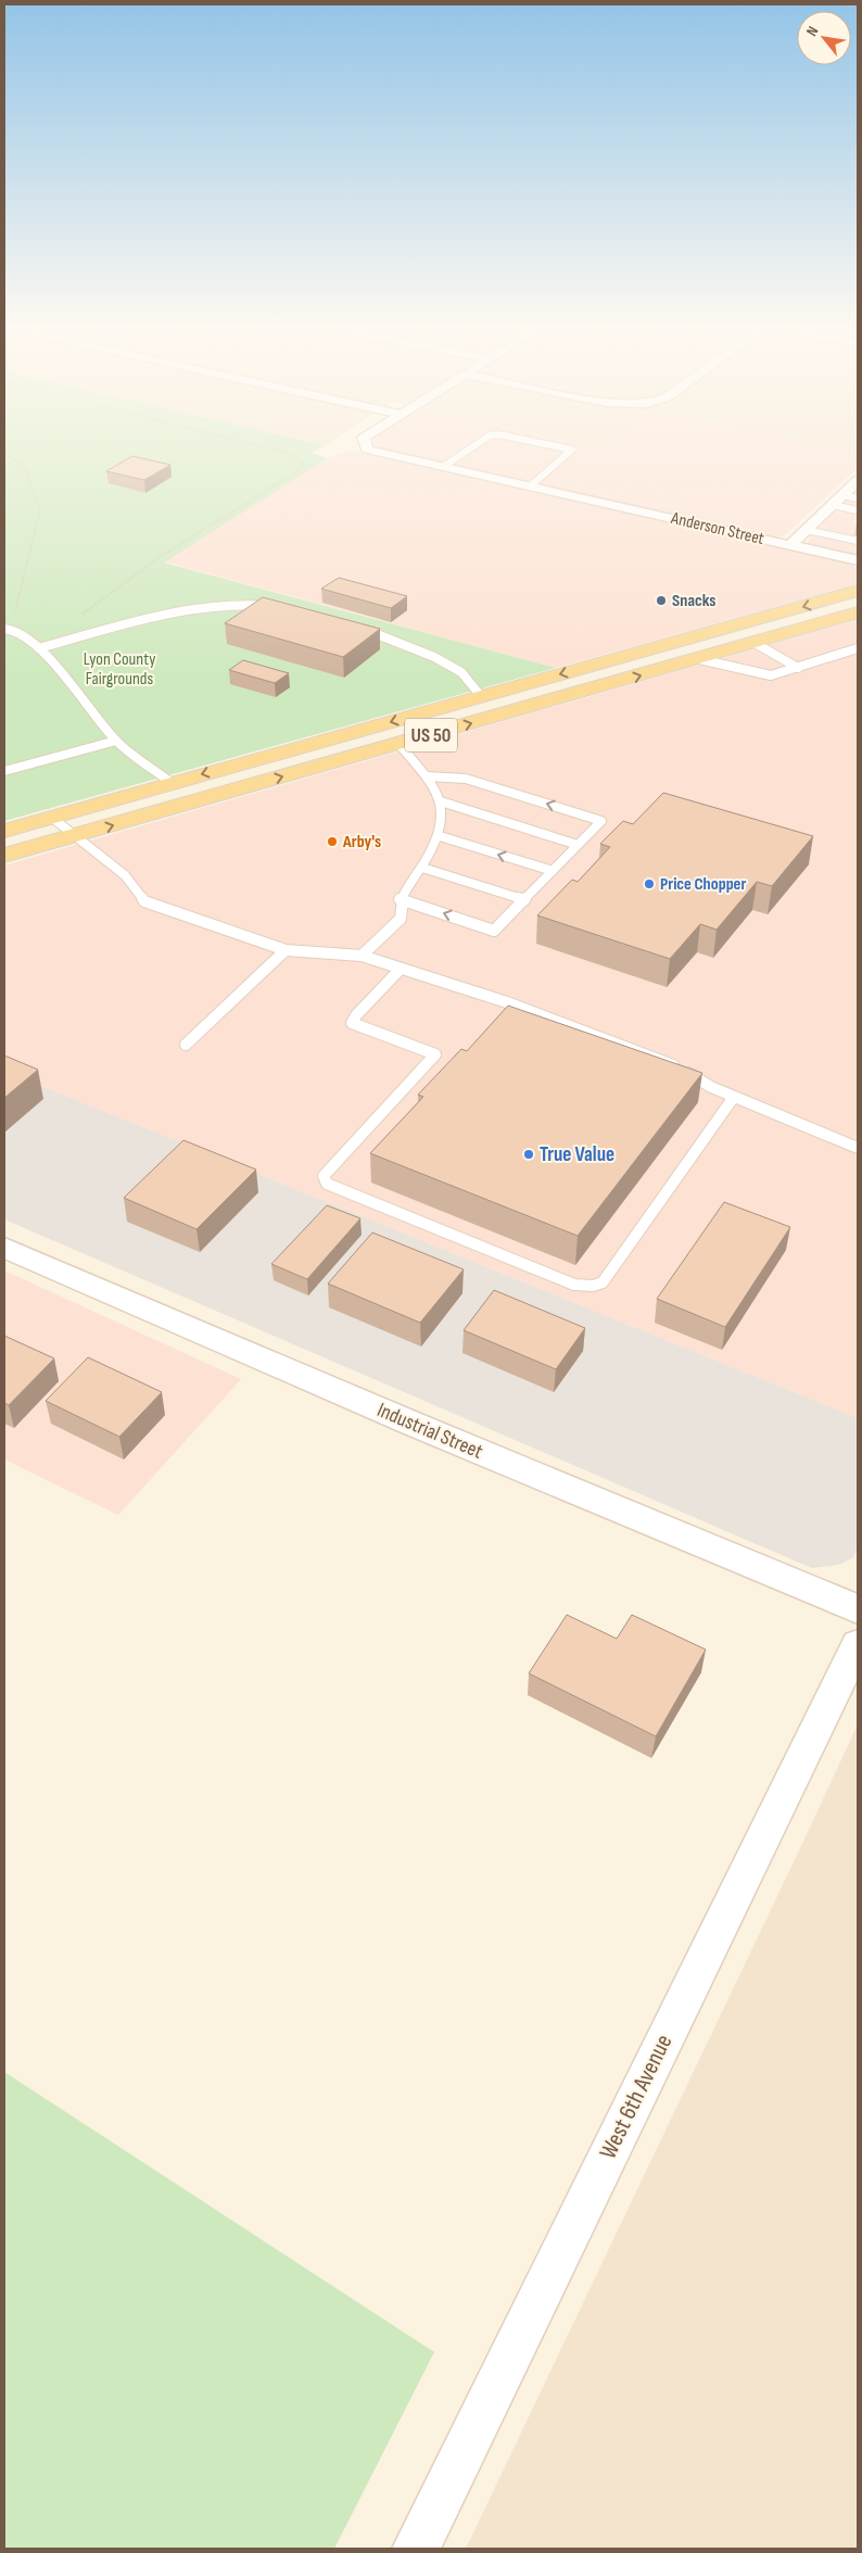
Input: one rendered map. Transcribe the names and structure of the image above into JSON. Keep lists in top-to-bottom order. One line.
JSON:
{"streets":{"main road":["US 50"],"street":["Anderson Street","Industrial Street","West 6th Avenue"]},"parks":["Lyon County Fairgrounds"],"places":["Snacks","Arby's","Price Chopper","True Value"],"north":"top left"}
